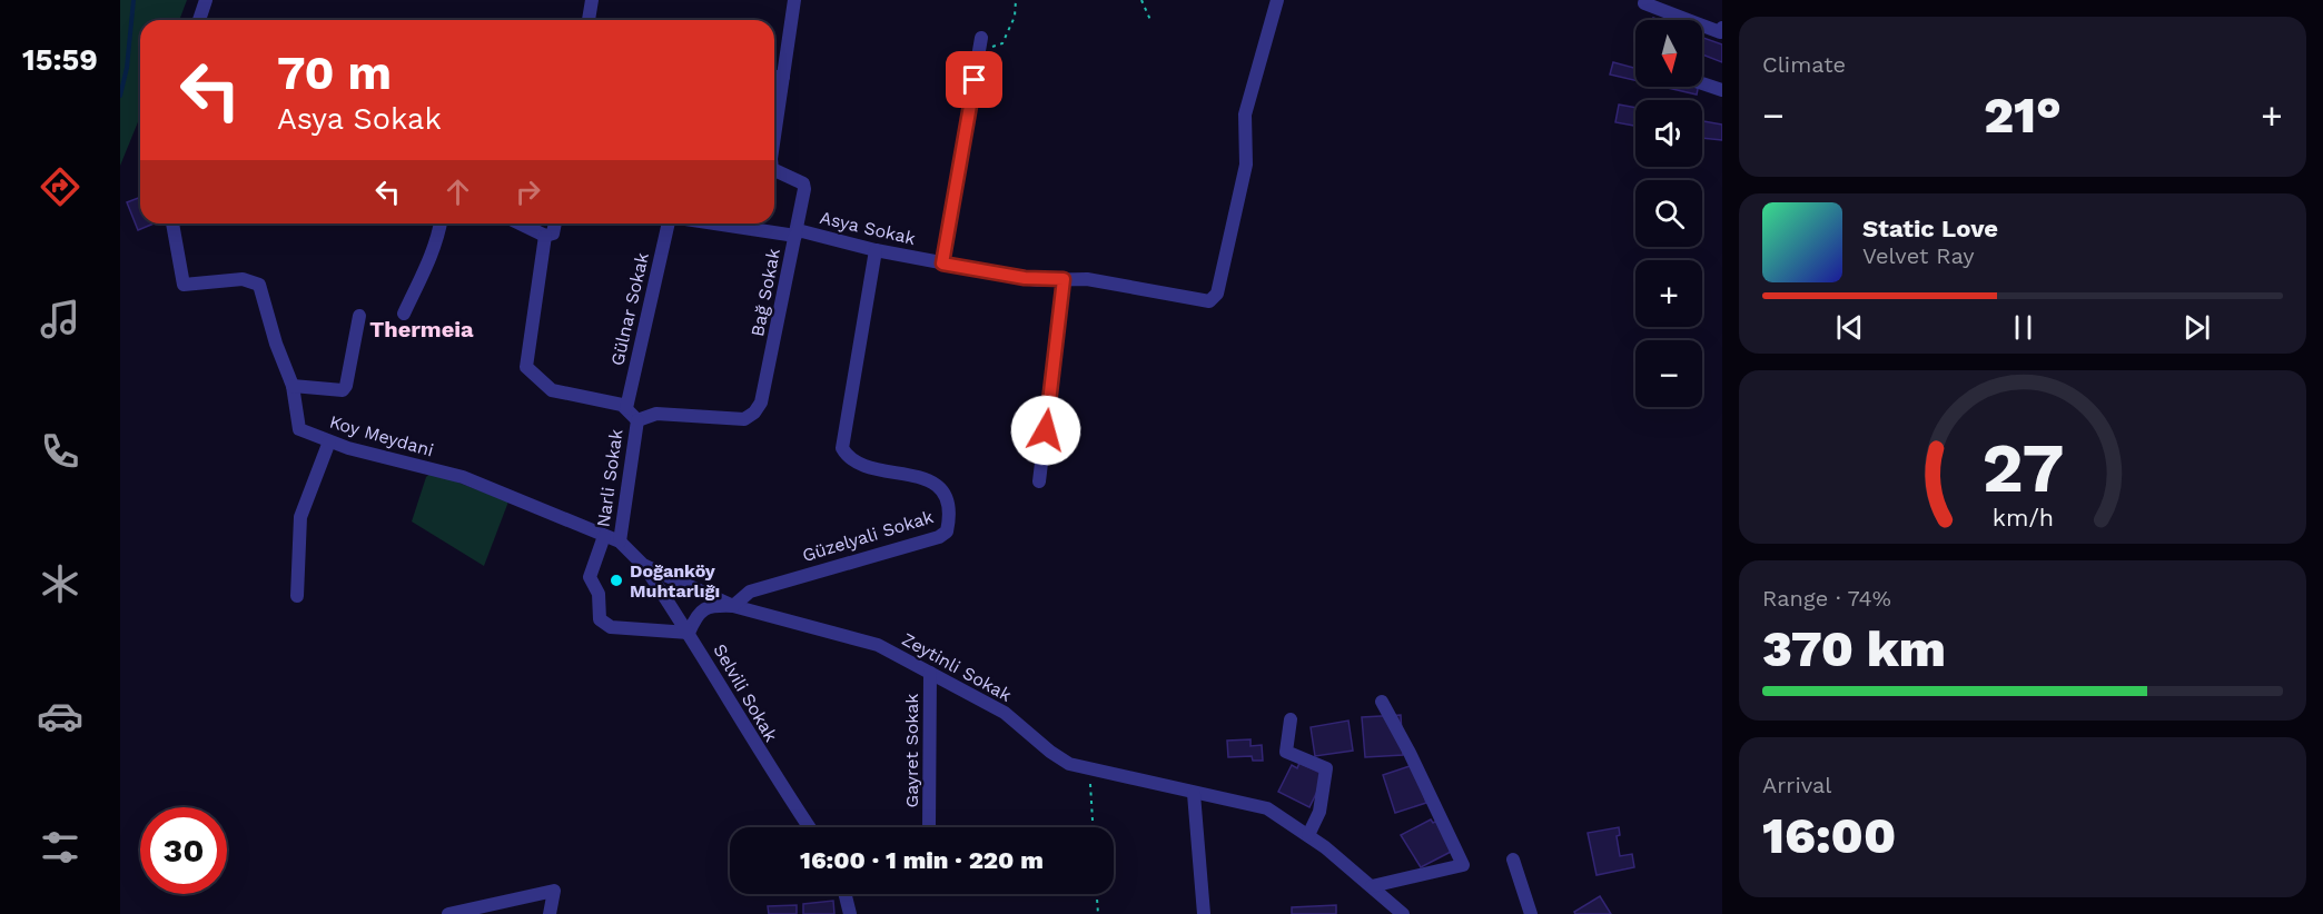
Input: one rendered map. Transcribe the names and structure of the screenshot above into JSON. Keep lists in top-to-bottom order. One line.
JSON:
{"streets":{"street":["Asya Sokak","Bağ Sokak","Gülnar Sokak","Koy Meydani","Narli Sokak","Güzelyali Sokak","Zeytinli Sokak","Selvili Sokak","Gayret Sokak"]},"crossings":[["Asya Sokak","Bağ Sokak"],["Asya Sokak","Güzelyali Sokak"],["Bağ Sokak","Narli Sokak"],["Koy Meydani","Narli Sokak"],["Koy Meydani","Zeytinli Sokak"],["Narli Sokak","Zeytinli Sokak"],["Güzelyali Sokak","Zeytinli Sokak"],["Zeytinli Sokak","Selvili Sokak"],["Zeytinli Sokak","Gayret Sokak"]],"districts":["Thermeia"],"places":["Doğanköy Muhtarlığı"],"north":"bottom","page":{"tabs":"15:59","tile":["Climate",["Range · 74%","370 km"],["Arrival","16:00"]],"map_buttons":["+","−"],"turn":["70 m","Asya Sokak"],"heat":["−","21°","+"],"song":["Static Love","Velvet Ray"],"limit":"30","trip":"16:00 · 1 min · 220 m","gauge":["27","km/h"]}}
